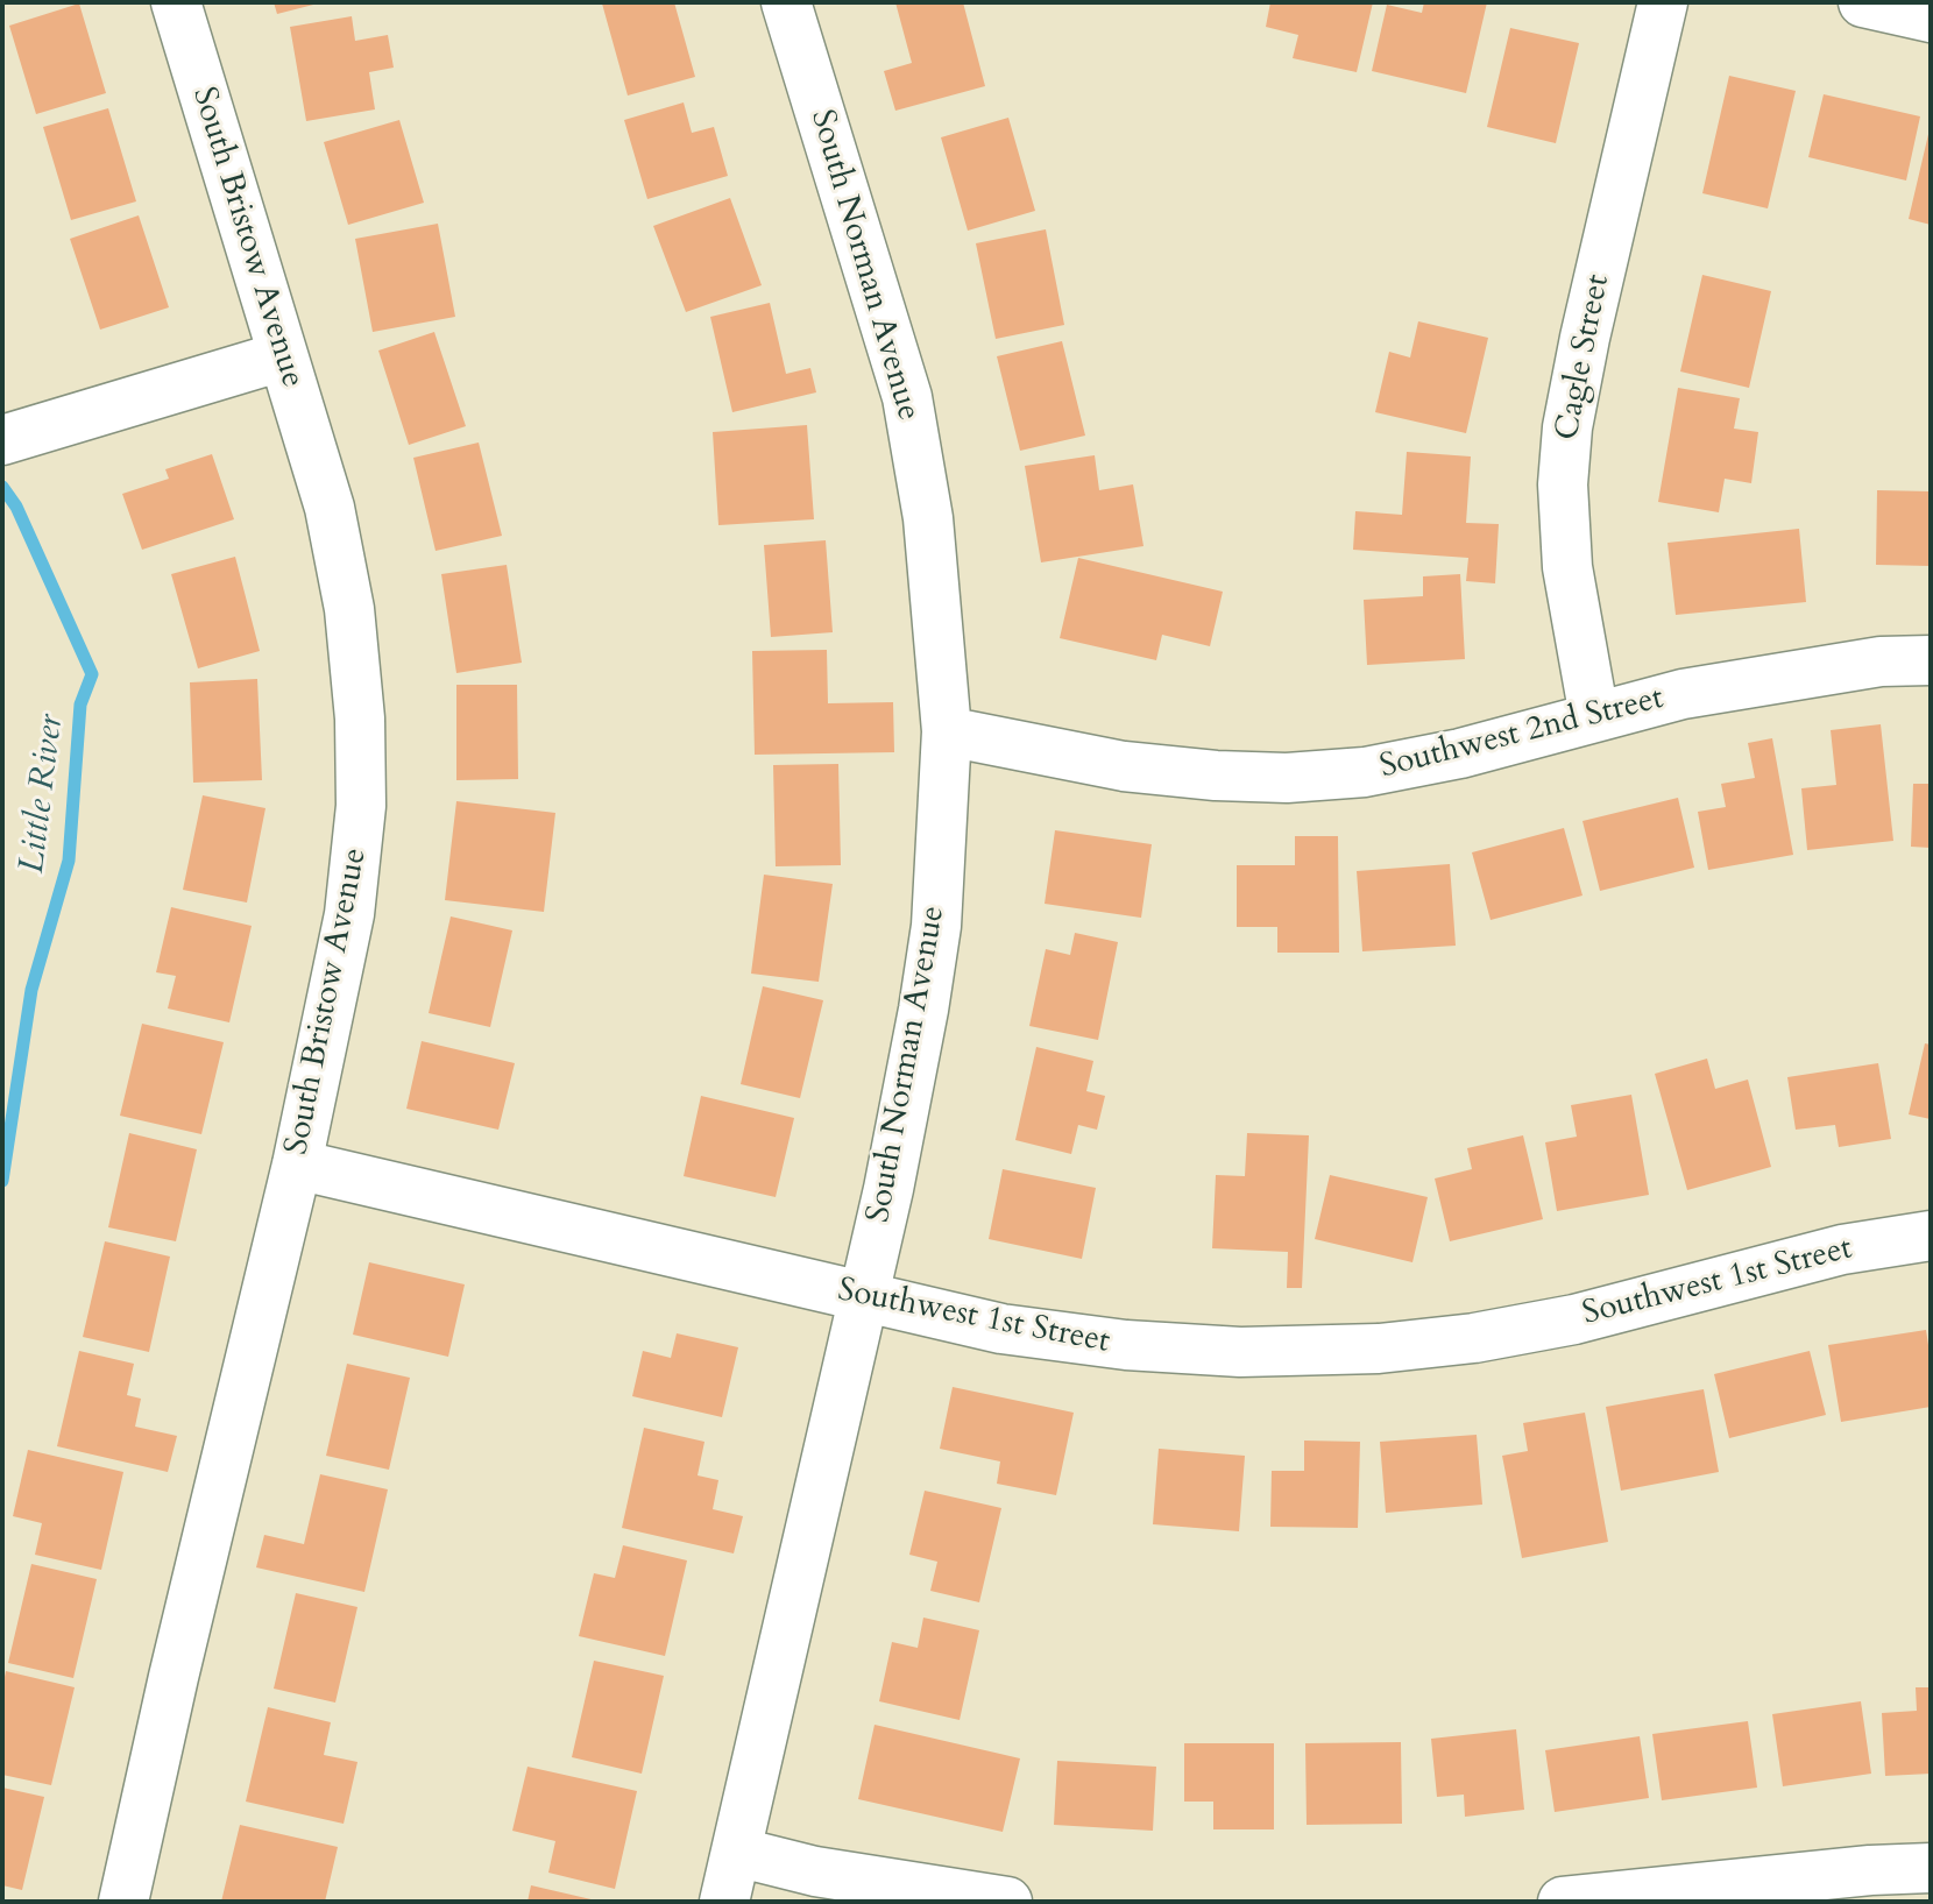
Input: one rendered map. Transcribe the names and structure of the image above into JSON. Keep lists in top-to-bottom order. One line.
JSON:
{"streets":{"street":["South Bristow Avenue","South Norman Avenue","Cagle Street","Southwest 2nd Street","Southwest 1st Street"]},"crossings":[["South Bristow Avenue","Southwest 1st Street"],["South Norman Avenue","Southwest 2nd Street"],["South Norman Avenue","Southwest 1st Street"],["Cagle Street","Southwest 2nd Street"]],"water":["Little River"]}
